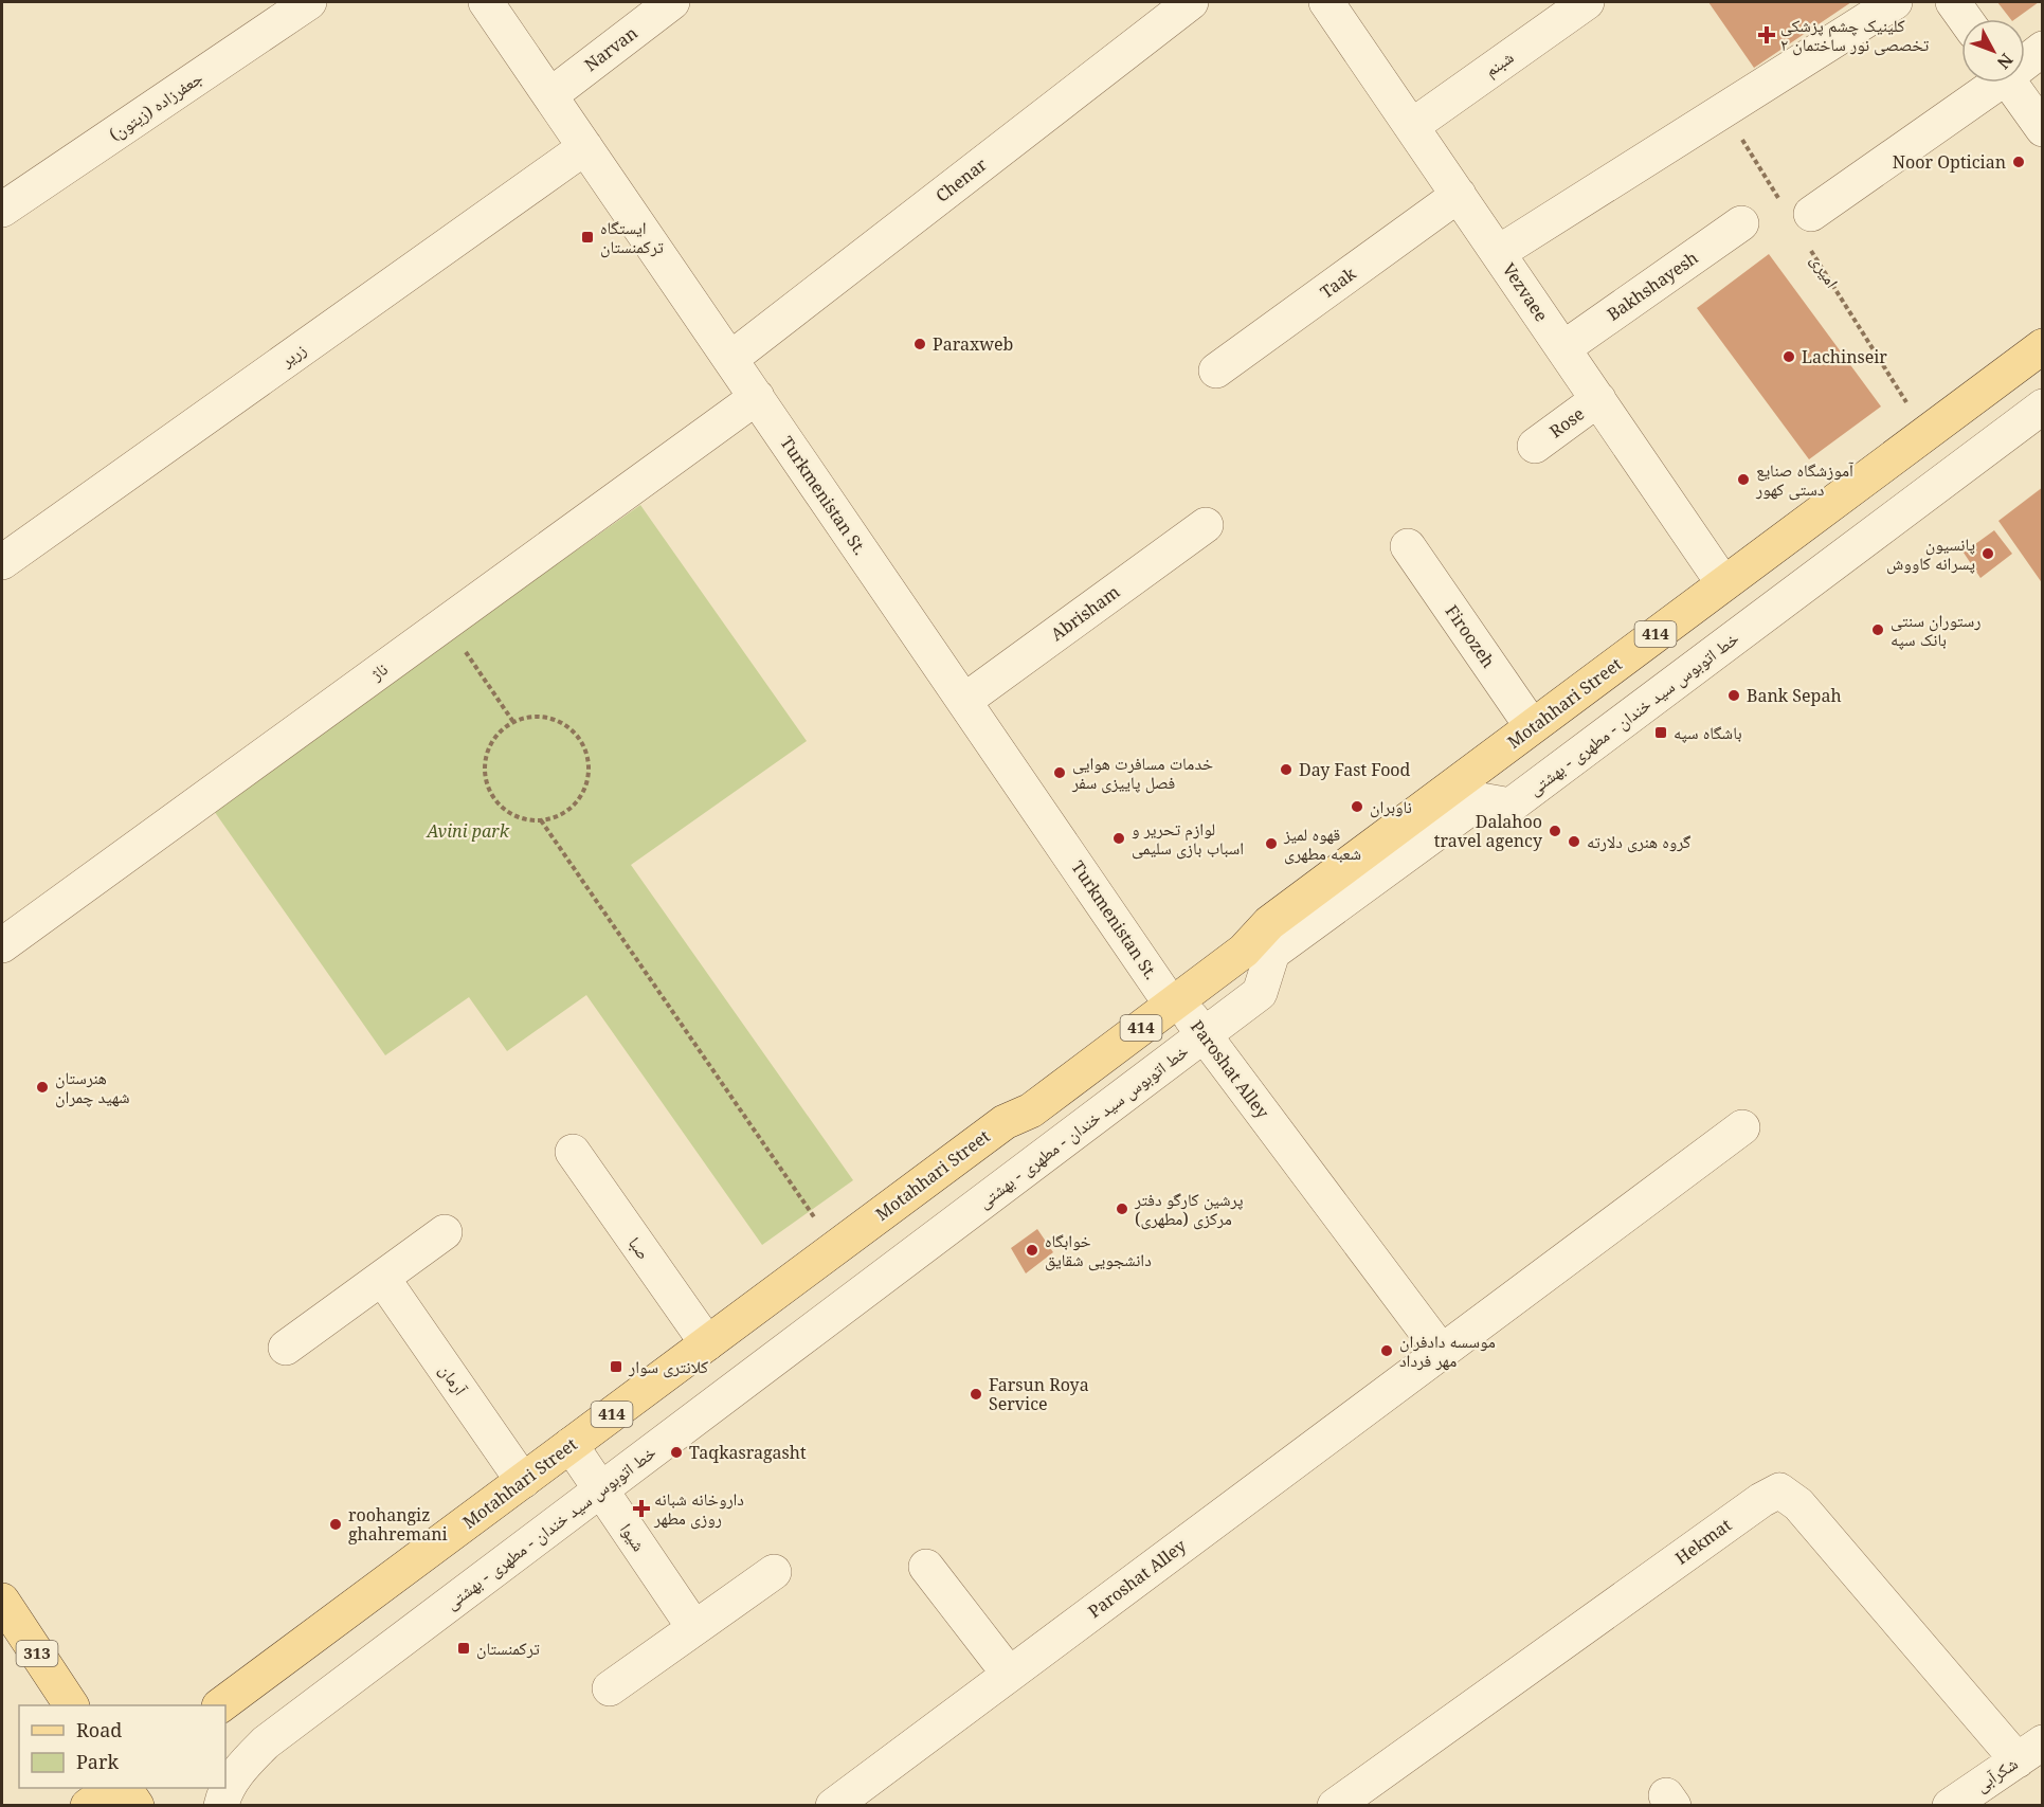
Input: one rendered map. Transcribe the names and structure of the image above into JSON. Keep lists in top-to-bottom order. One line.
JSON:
{"streets":{"main road":["414","Motahhari Street","313"],"street":["Narvan","شبنم","جعفرزاده (زیتون)","Chenar","Taak","Bakhshayesh","Vezvaee","زریر","Rose","Turkmenistan St.","Abrisham","Firoozeh","ناژ","خط اتوبوس سید خندان - مطهری - بهشتی","Paroshat Alley","صبا","آرمان","شیوا","Hekmat","شکرآبی"],"path":["امیری"]},"crossings":[["Narvan","Turkmenistan St."],["شبنم","Vezvaee"],["Chenar","Turkmenistan St."],["امیری","Motahhari Street"],["Taak","Vezvaee"],["Bakhshayesh","Vezvaee"],["Vezvaee","Rose"],["Vezvaee","Motahhari Street"],["زریر","Turkmenistan St."],["Turkmenistan St.","Abrisham"],["Turkmenistan St.","ناژ"],["Turkmenistan St.","Motahhari Street"],["Turkmenistan St.","Paroshat Alley"],["Firoozeh","Motahhari Street"],["Motahhari Street","Paroshat Alley"],["Motahhari Street","صبا"],["Motahhari Street","آرمان"],["Motahhari Street","شیوا"],["خط اتوبوس سید خندان - مطهری - بهشتی","Paroshat Alley"],["خط اتوبوس سید خندان - مطهری - بهشتی","شیوا"],["Hekmat","شکرآبی"]],"parks":["Avini park"],"places":{"health":["کلینیک چشم پزشکی تخصصی نور ساختمان ۲","داروخانه شبانه روزی مطهر"],"other":["Noor Optician","Paraxweb","Lachinseir","آموزشگاه صنایع دستی کهور","پانسیون پسرانه کاووش","رستوران سنتی بانک سپه","Bank Sepah","Day Fast Food","خدمات مسافرت هوایی فصل پاییزی سفر","ناوبران","Dalahoo travel agency","لوازم تحریر و اسباب بازی سلیمی","گروه هنری دلارته","قهوه لمیز شعبه مطهری","هنرستان شهید چمران","پرشین کارگو دفتر مرکزی (مطهری)","خوابگاه دانشجویی شقایق","موسسه دادفران مهر فرداد","Farsun Roya Service","Taqkasragasht","roohangiz ghahremani"],"transit":["ایستگاه ترکمنستان","باشگاه سپه","کلانتری سوار","ترکمنستان"]},"legend":["Road","Park"],"north":"bottom right"}
